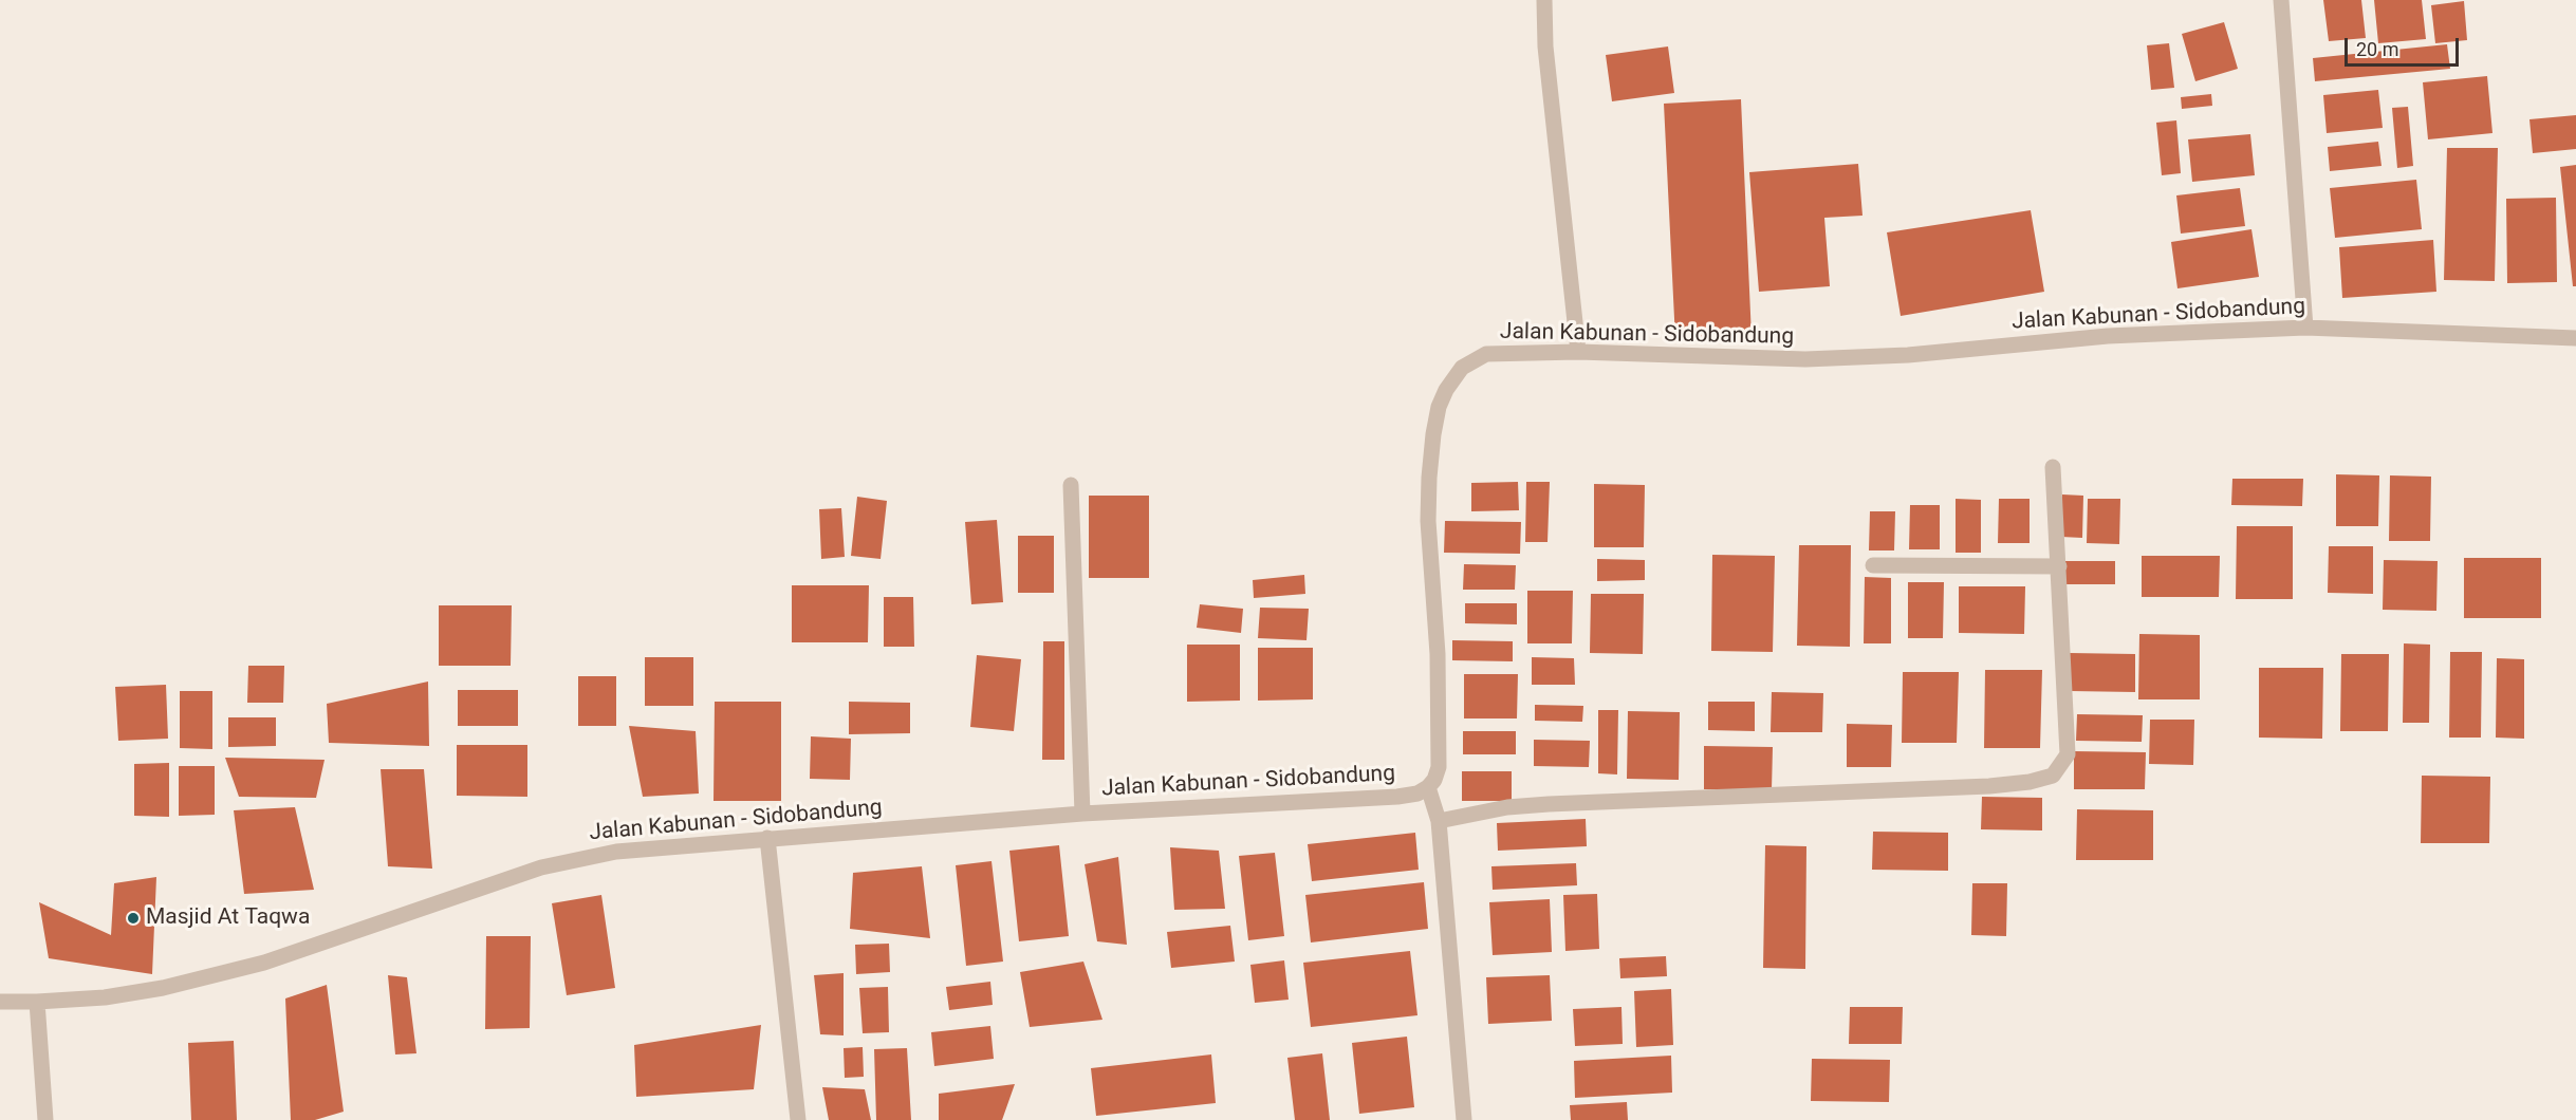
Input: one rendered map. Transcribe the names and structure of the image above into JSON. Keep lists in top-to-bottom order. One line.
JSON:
{"streets":{"street":["Jalan Kabunan - Sidobandung"]},"places":["Masjid At Taqwa"],"scale_bar":"20 m"}
